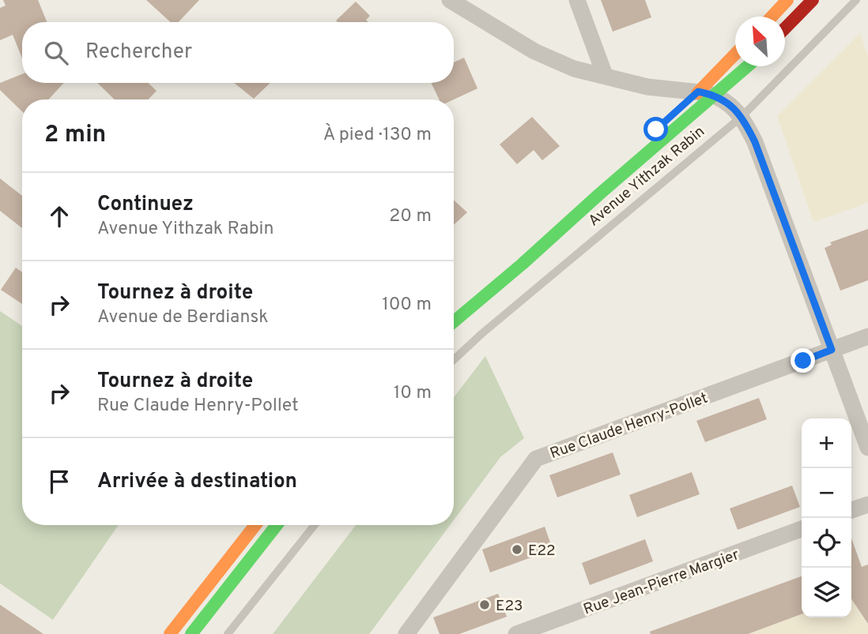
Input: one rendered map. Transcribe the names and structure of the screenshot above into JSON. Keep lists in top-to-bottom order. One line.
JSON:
{"streets":{"main road":["Avenue Yithzak Rabin"],"street":["Rue Claude Henry-Pollet","Rue Jean-Pierre Margier"]},"places":["E22","E23"],"north":"top left","page":{"search":"Rechercher","heading":["2 min","À pied · 130 m"],"list":[["Continuez","Avenue Yithzak Rabin","20 m"],["Tournez à droite","Avenue de Berdiansk","100 m"],["Tournez à droite","Rue Claude Henry-Pollet","10 m"],"Arrivée à destination"],"map_buttons":["+","−"]}}
